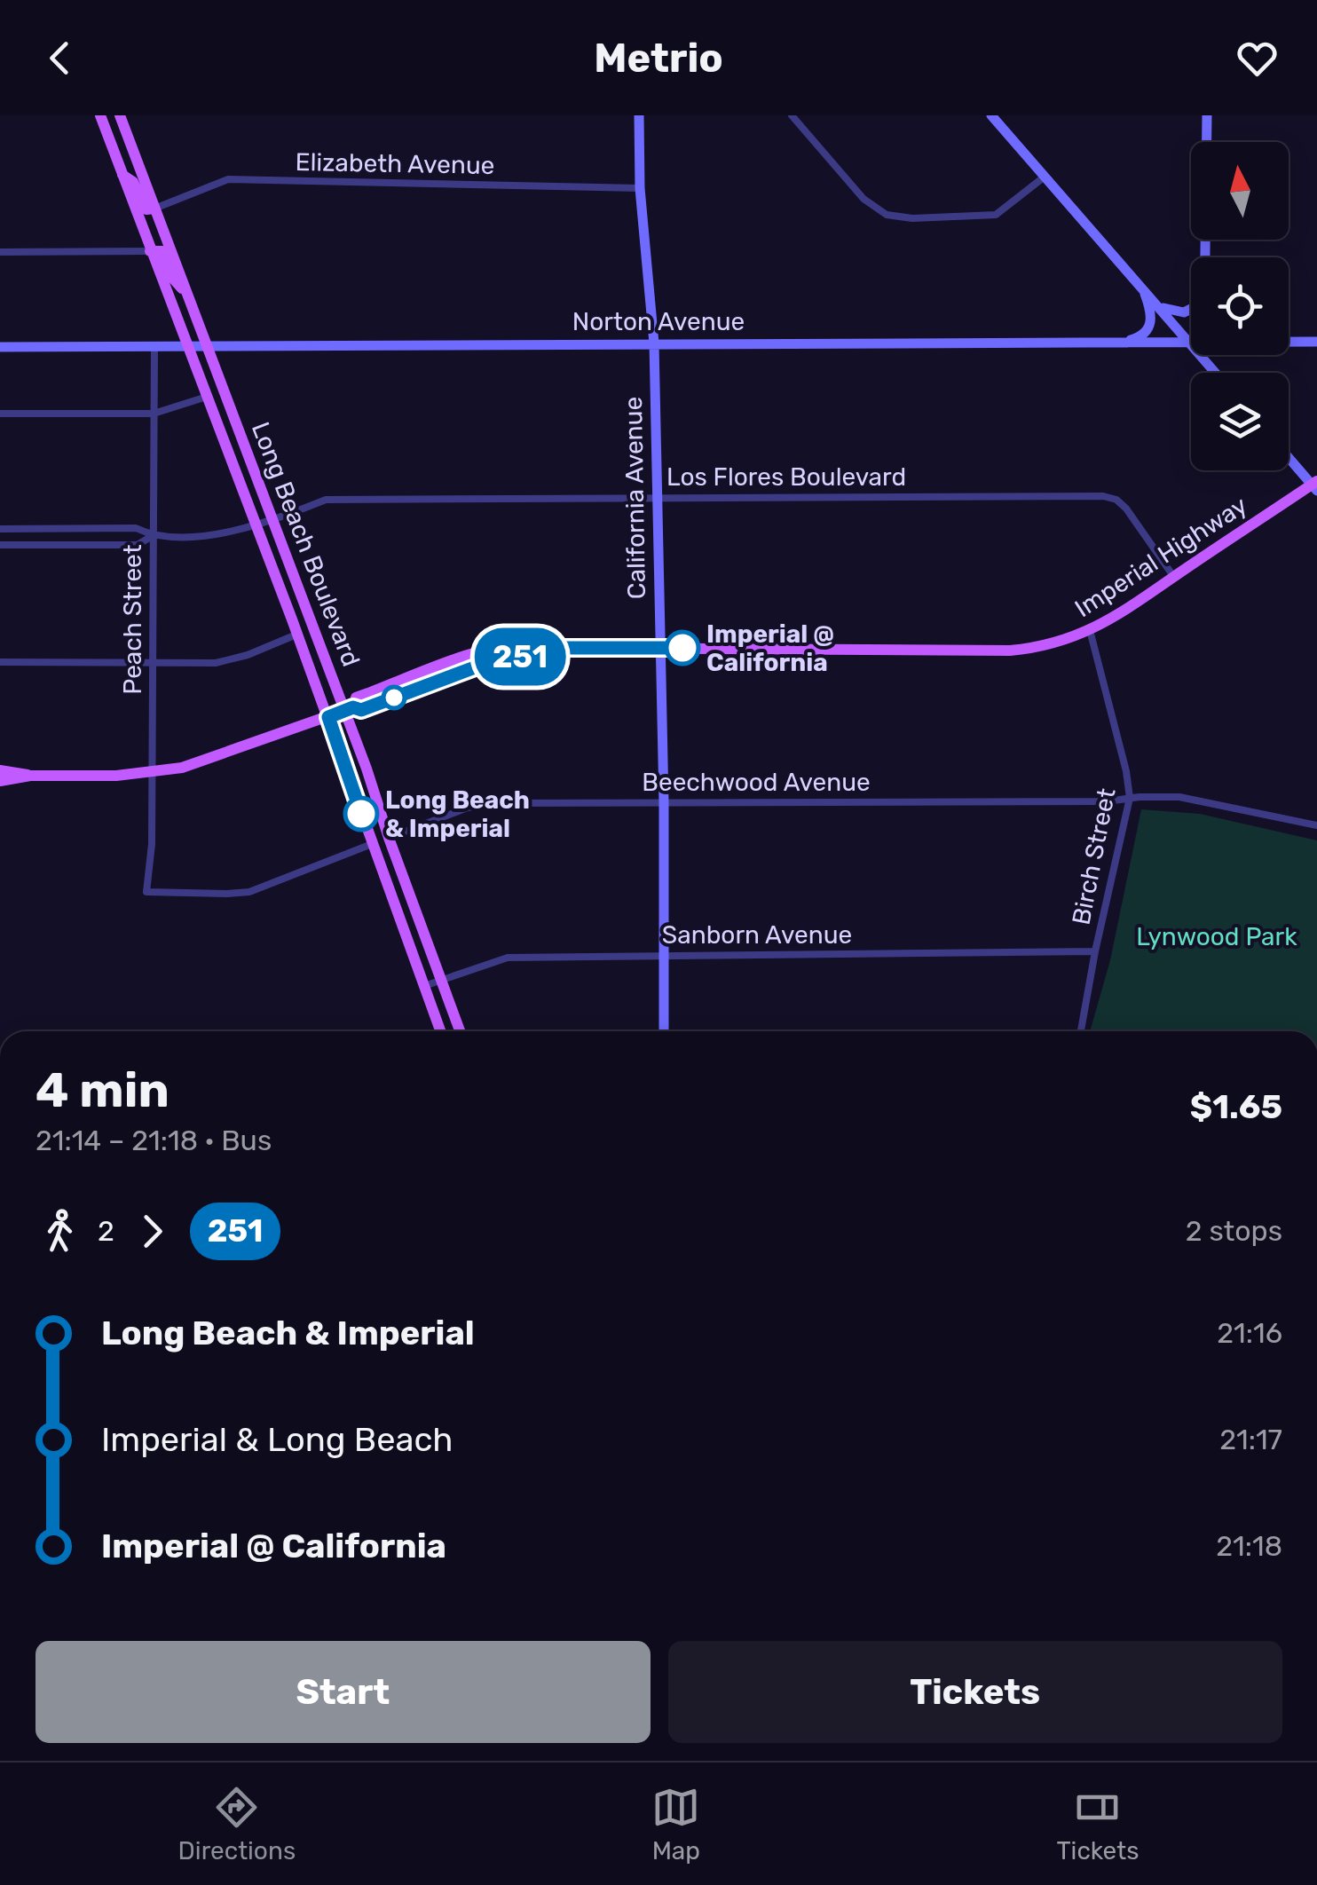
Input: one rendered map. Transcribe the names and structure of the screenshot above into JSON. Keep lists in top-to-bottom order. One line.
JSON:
{"streets":{"main road":["Long Beach Boulevard","Imperial Highway"],"street":["Elizabeth Avenue","Norton Avenue","Los Flores Boulevard","California Avenue","Peach Street","Beechwood Avenue","Birch Street","Sanborn Avenue"]},"crossings":[["Elizabeth Avenue","California Avenue"],["Elizabeth Avenue","Long Beach Boulevard"],["Norton Avenue","California Avenue"],["Norton Avenue","Long Beach Boulevard"],["Norton Avenue","Peach Street"],["Los Flores Boulevard","California Avenue"],["Los Flores Boulevard","Long Beach Boulevard"],["Los Flores Boulevard","Imperial Highway"],["Los Flores Boulevard","Peach Street"],["California Avenue","Imperial Highway"],["California Avenue","Beechwood Avenue"],["California Avenue","Sanborn Avenue"],["Long Beach Boulevard","Imperial Highway"],["Long Beach Boulevard","Peach Street"],["Long Beach Boulevard","Beechwood Avenue"],["Long Beach Boulevard","Sanborn Avenue"],["Imperial Highway","Peach Street"],["Imperial Highway","Birch Street"],["Beechwood Avenue","Birch Street"],["Birch Street","Sanborn Avenue"]],"parks":["Lynwood Park"],"places":["Imperial @ California","Long Beach & Imperial"],"lines":["bus line 251"],"north":"top","page":{"header":"Metrio","on_map":"251","heading":["4 min","21:14 – 21:18 · Bus","$1.65"],"legs":["2","251","2 stops"],"list":[{"name":"Long Beach & Imperial","value":"21:16"},{"name":"Imperial & Long Beach","value":"21:17"},{"name":"Imperial @ California","value":"21:18"}],"buttons":["Start","Tickets"],"tabs":["Directions","Map","Tickets"]}}
